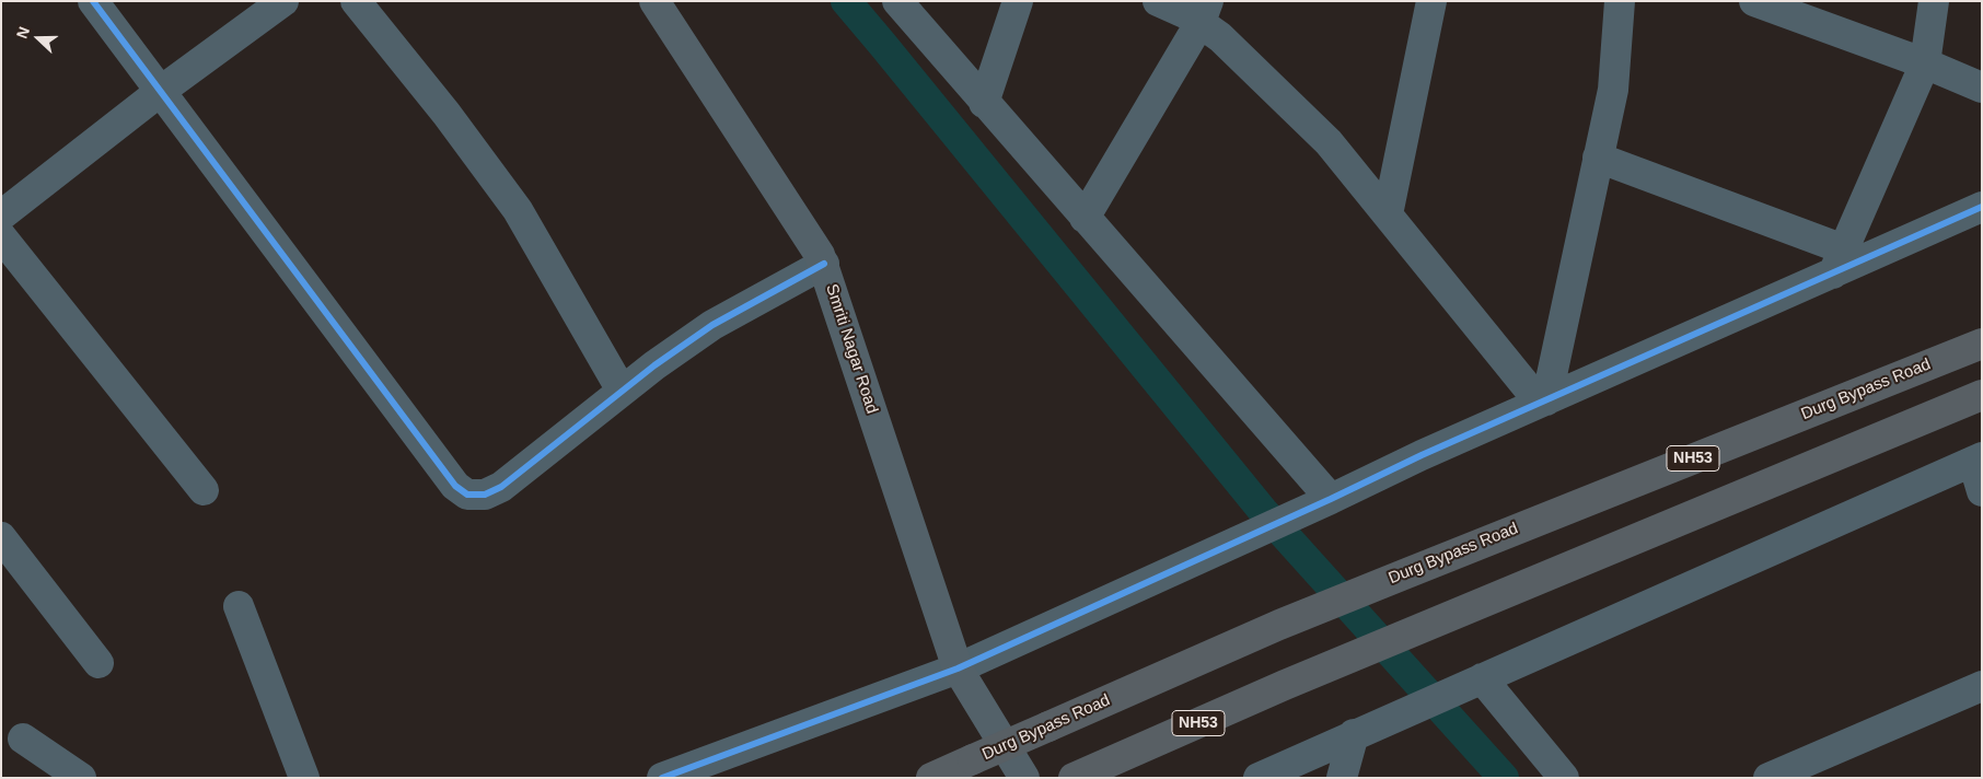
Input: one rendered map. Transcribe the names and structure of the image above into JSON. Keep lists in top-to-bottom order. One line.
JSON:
{"streets":{"highway":["Durg Bypass Road","NH53"],"main road":["Smriti Nagar Road"]},"north":"left"}
